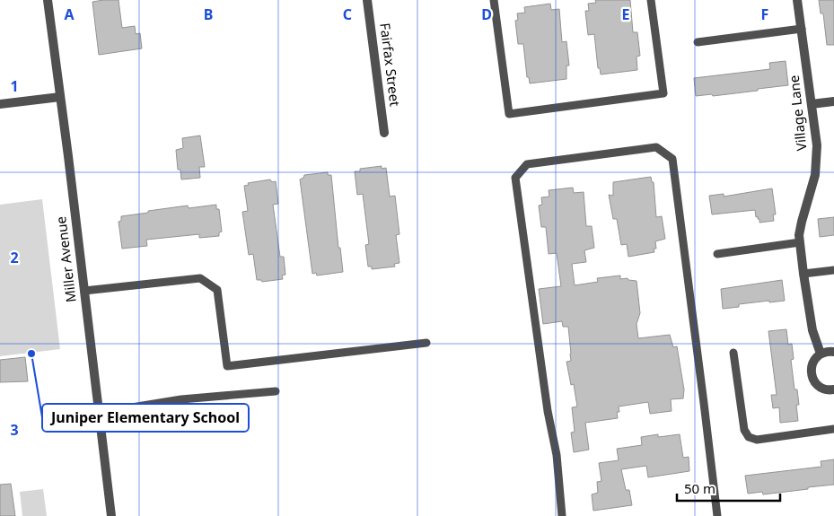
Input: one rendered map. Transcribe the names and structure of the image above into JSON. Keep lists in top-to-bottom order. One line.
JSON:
{"streets":{"street":["Fairfax Street","Village Lane","Miller Avenue"]},"places":["Juniper Elementary School"],"scale_bar":"50 m","grid":{"columns":["A","B","C","D","E","F"],"rows":["1","2","3"]}}
